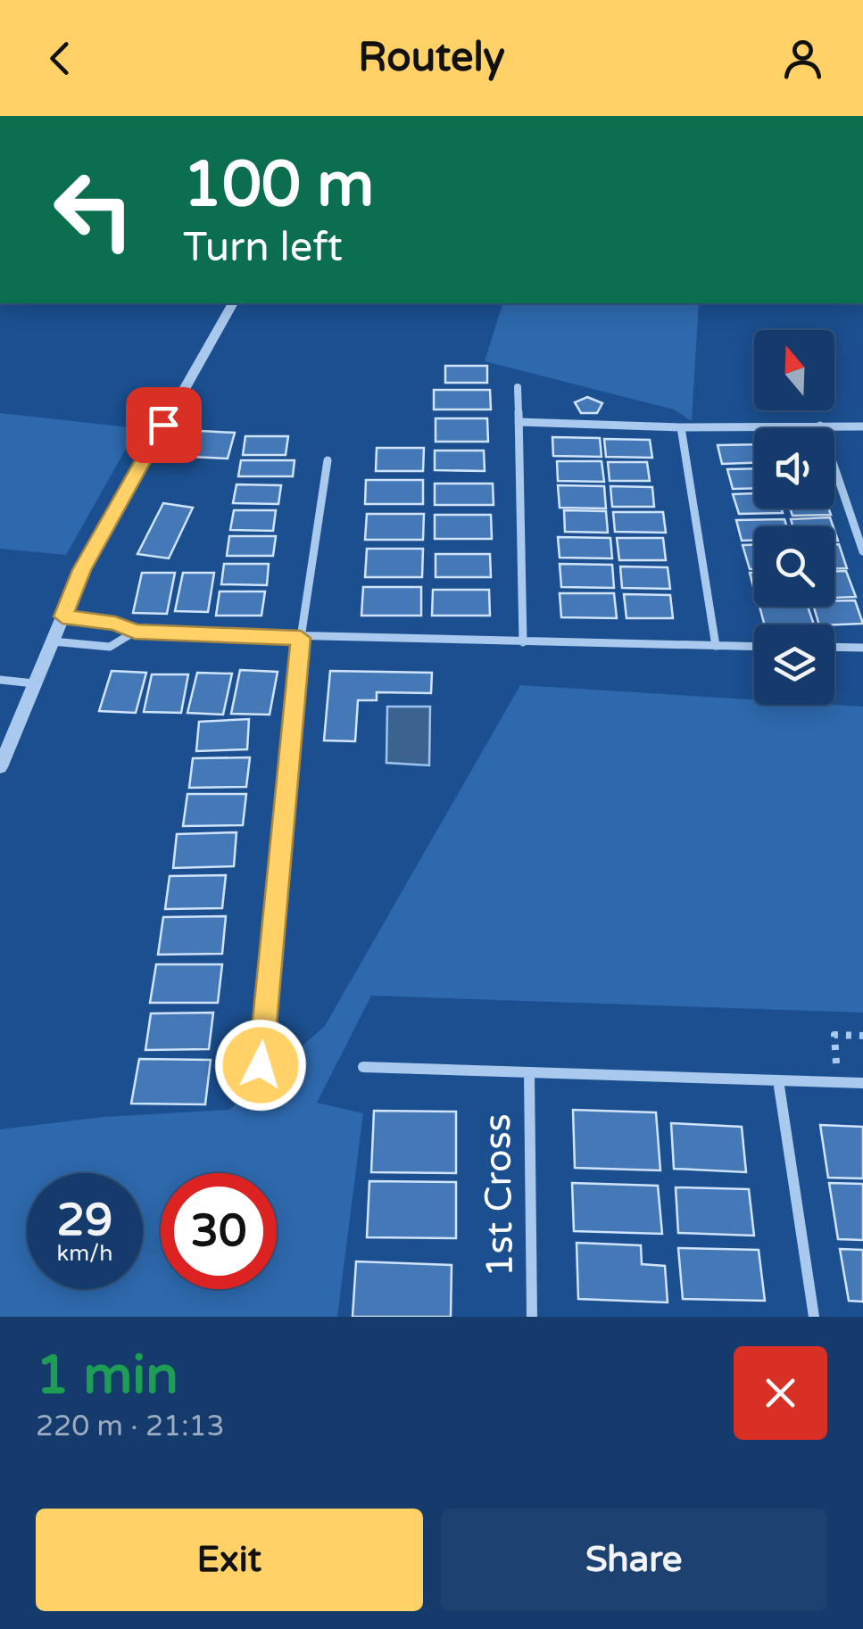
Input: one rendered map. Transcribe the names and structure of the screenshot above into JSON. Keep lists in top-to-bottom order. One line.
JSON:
{"streets":{"street":["1st Cross"]},"north":"top","page":{"header":"Routely","turn":["100 m","Turn left"],"speed":"29 km/h","limit":"30","heading":["1 min","220 m · 21:13"],"buttons":["Exit","Share"]}}
